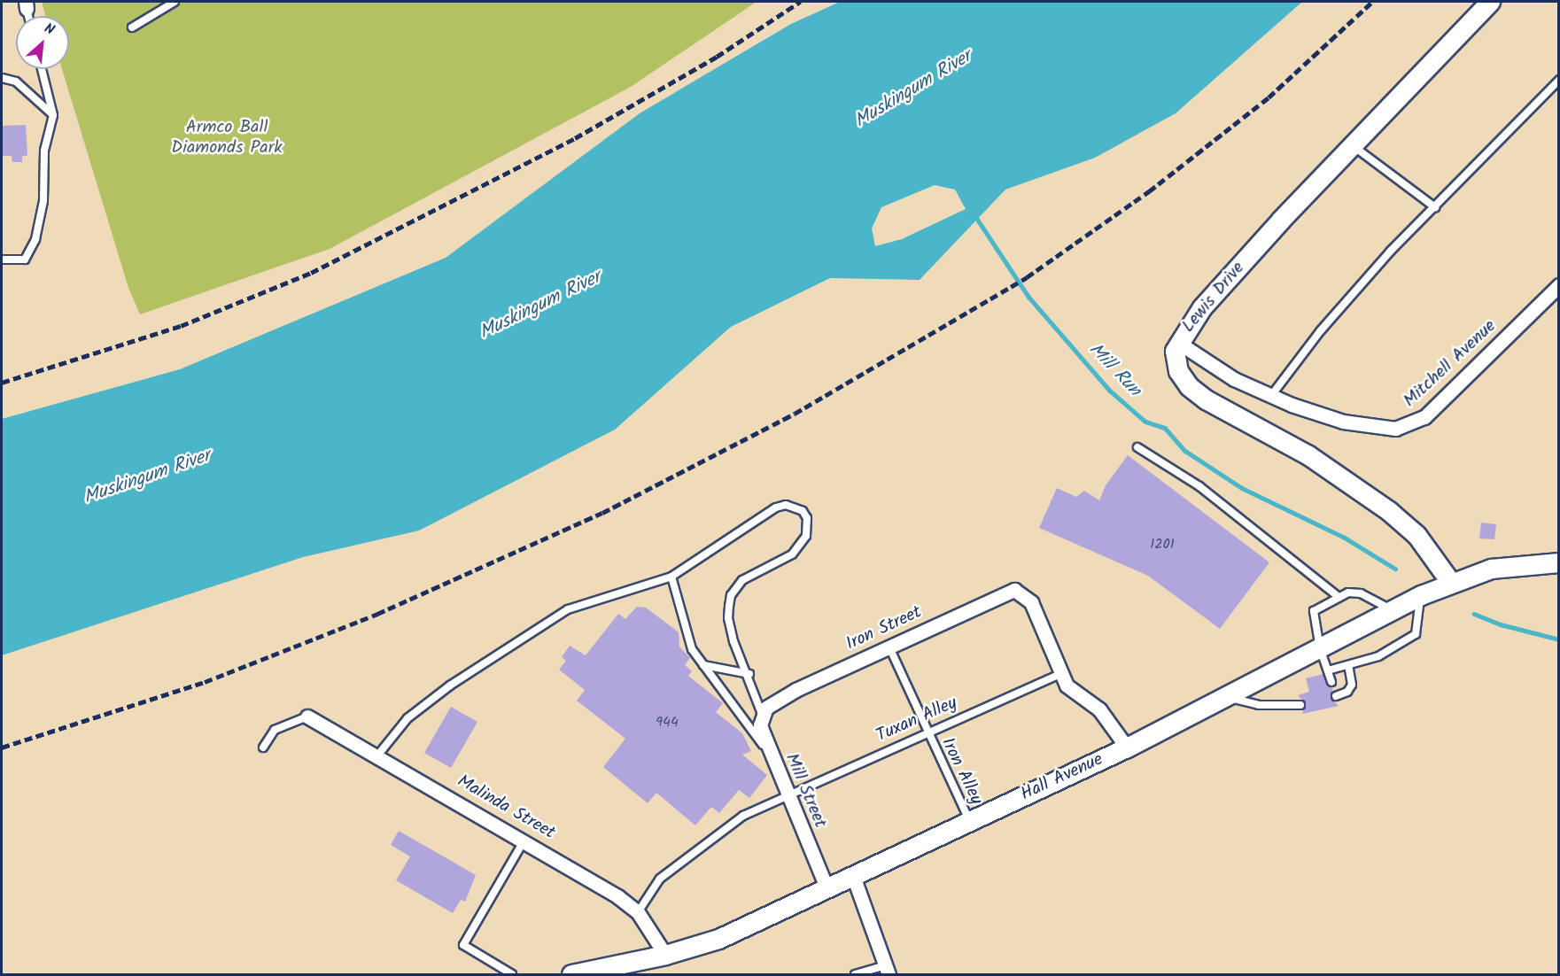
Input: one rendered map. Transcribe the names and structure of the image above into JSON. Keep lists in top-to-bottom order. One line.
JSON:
{"streets":{"main road":["Lewis Drive","Hall Avenue"],"street":["Mitchell Avenue","Iron Street","Mill Street","Malinda Street"],"lane":["Tuxan Alley","Iron Alley"]},"crossings":[["Lewis Drive","Mitchell Avenue"],["Lewis Drive","Hall Avenue"],["Iron Street","Tuxan Alley"],["Iron Street","Iron Alley"],["Iron Street","Mill Street"],["Tuxan Alley","Iron Alley"],["Tuxan Alley","Mill Street"],["Tuxan Alley","Malinda Street"],["Iron Alley","Hall Avenue"],["Hall Avenue","Mill Street"],["Hall Avenue","Malinda Street"]],"water":["Muskingum River","Mill Run"],"parks":["Armco Ball Diamonds Park"],"house_numbers":["1201","944"],"north":"top right"}
